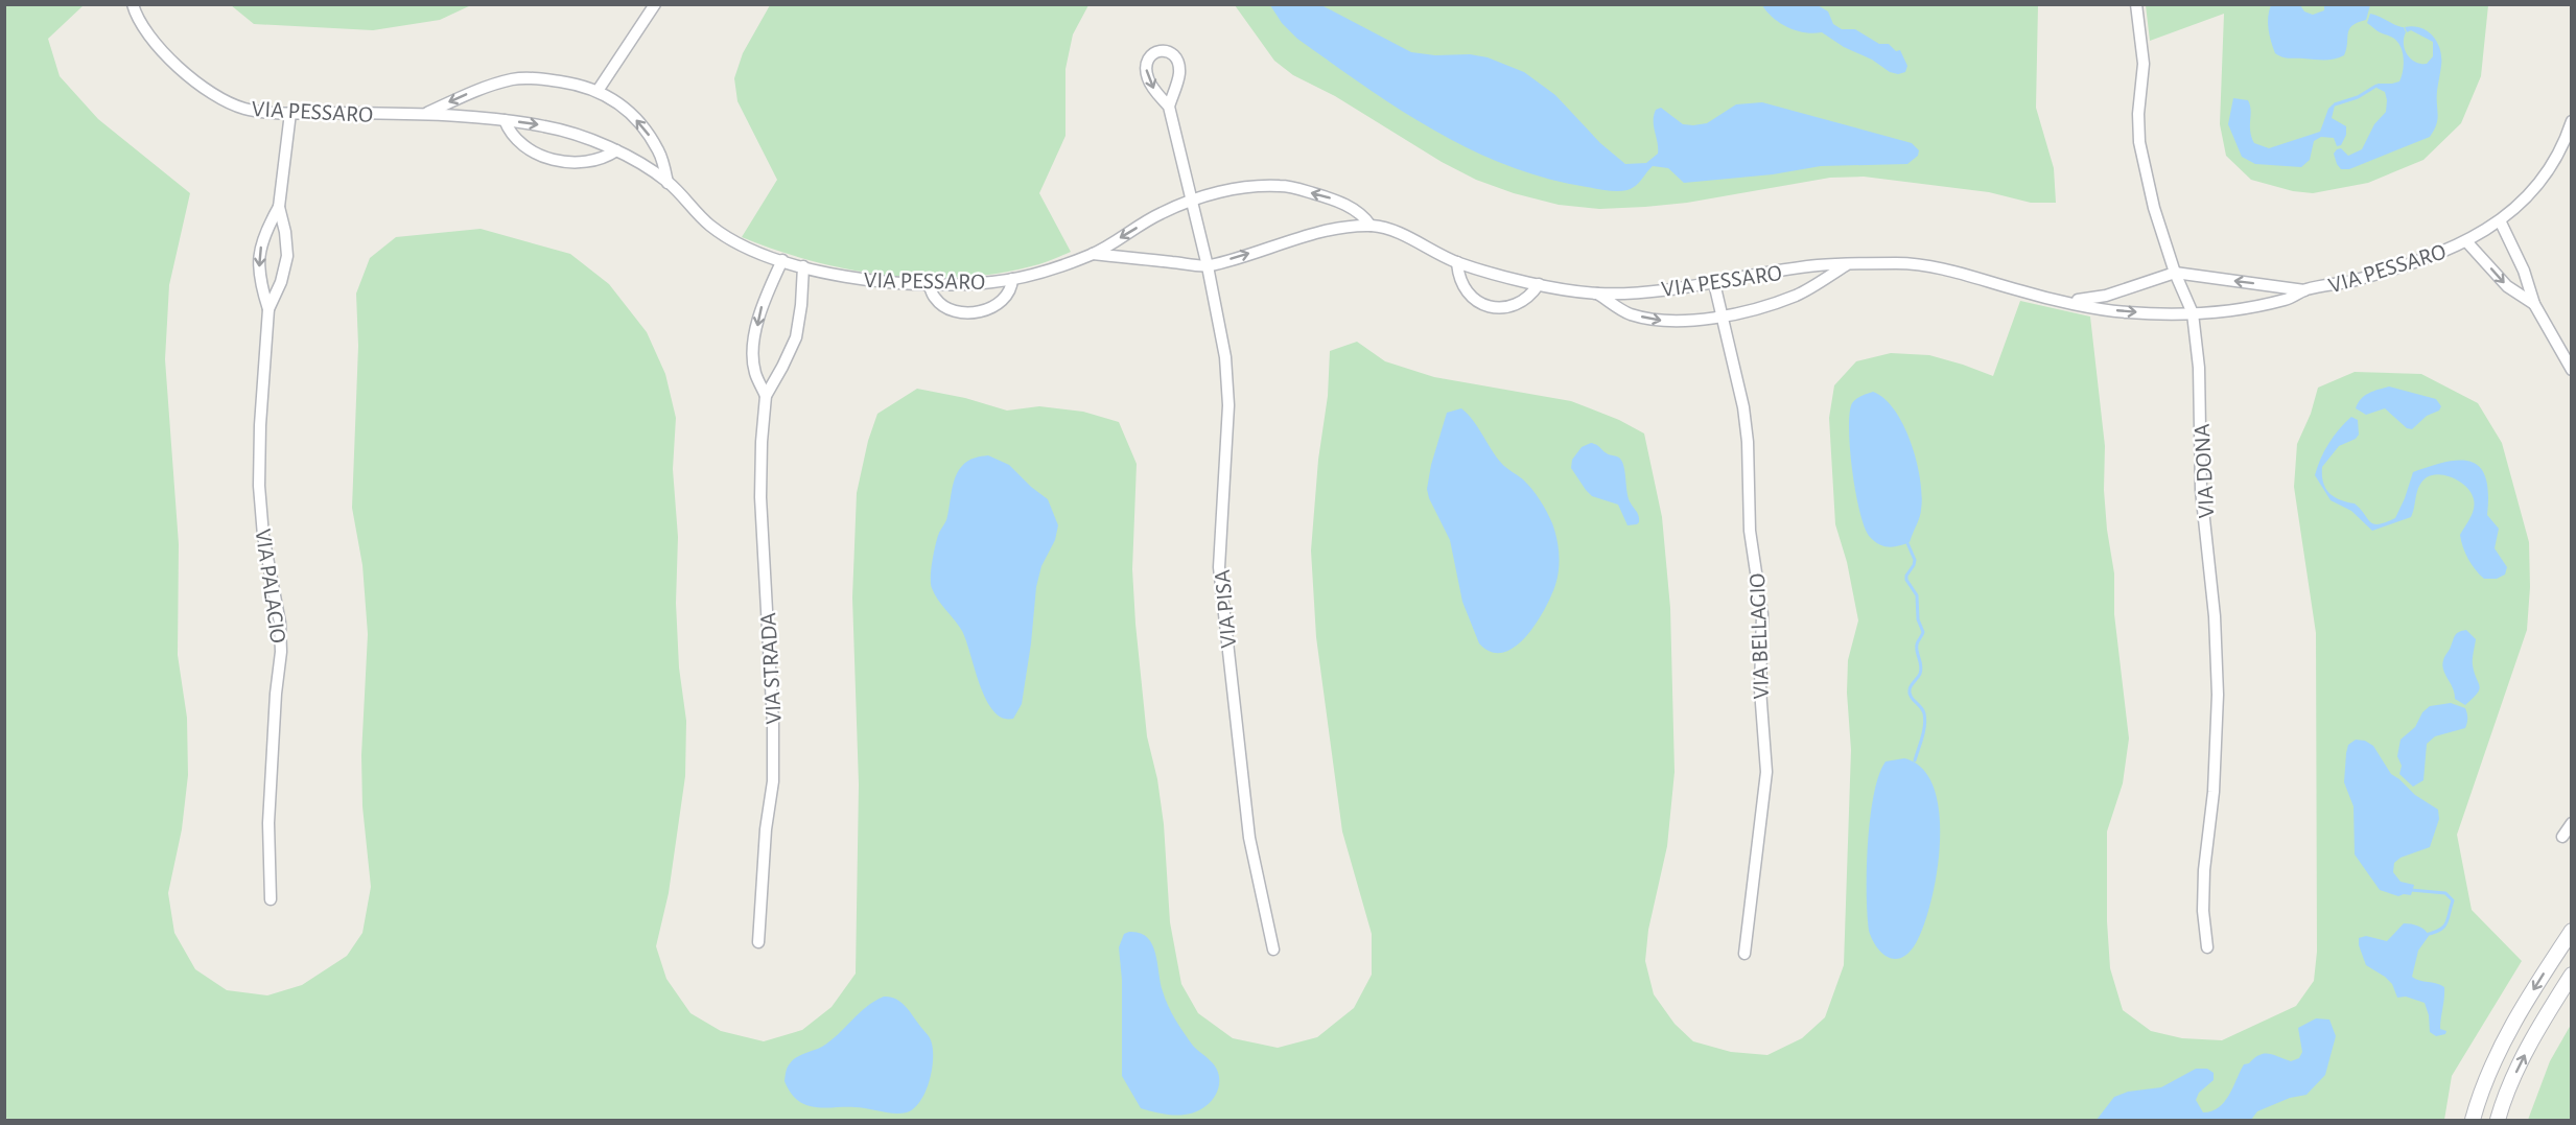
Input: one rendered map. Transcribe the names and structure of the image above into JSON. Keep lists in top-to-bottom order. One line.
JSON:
{"streets":{"street":["VIA PESSARO","VIA DONA","VIA PALACIO","VIA PISA","VIA BELLAGIO","VIA STRADA"]},"crossings":[["VIA PESSARO","VIA DONA"],["VIA PESSARO","VIA PALACIO"],["VIA PESSARO","VIA PISA"],["VIA PESSARO","VIA BELLAGIO"],["VIA PESSARO","VIA STRADA"]]}
